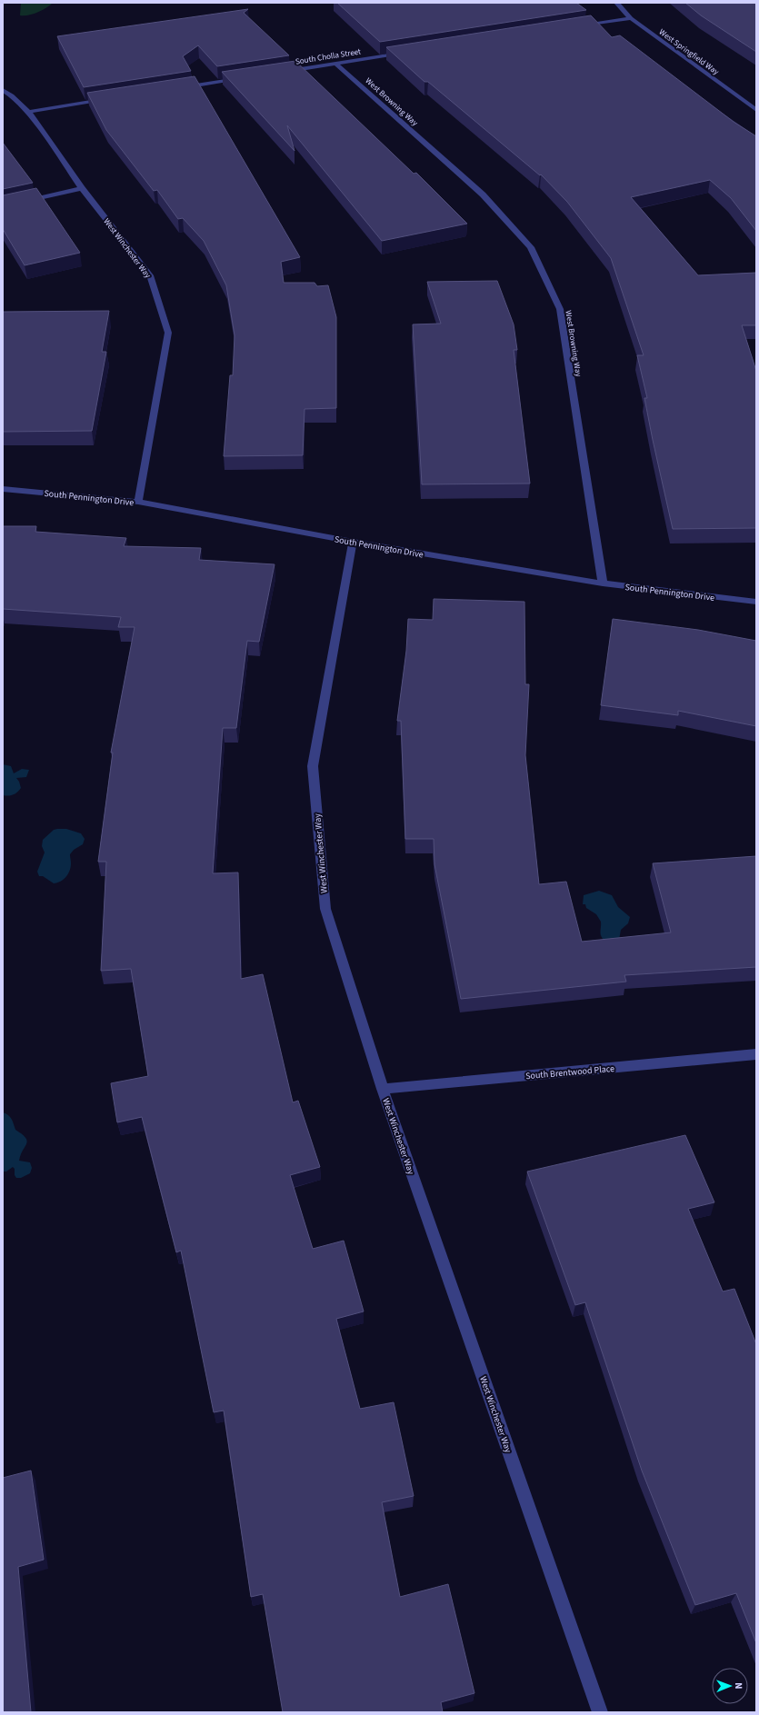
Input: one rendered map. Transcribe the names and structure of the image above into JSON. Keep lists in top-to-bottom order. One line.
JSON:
{"streets":{"street":["West Springfield Way","South Cholla Street","West Browning Way","West Winchester Way","South Pennington Drive","South Brentwood Place"]},"crossings":[["South Cholla Street","West Browning Way"],["West Browning Way","South Pennington Drive"],["West Winchester Way","South Pennington Drive"],["West Winchester Way","South Brentwood Place"]],"north":"right"}
